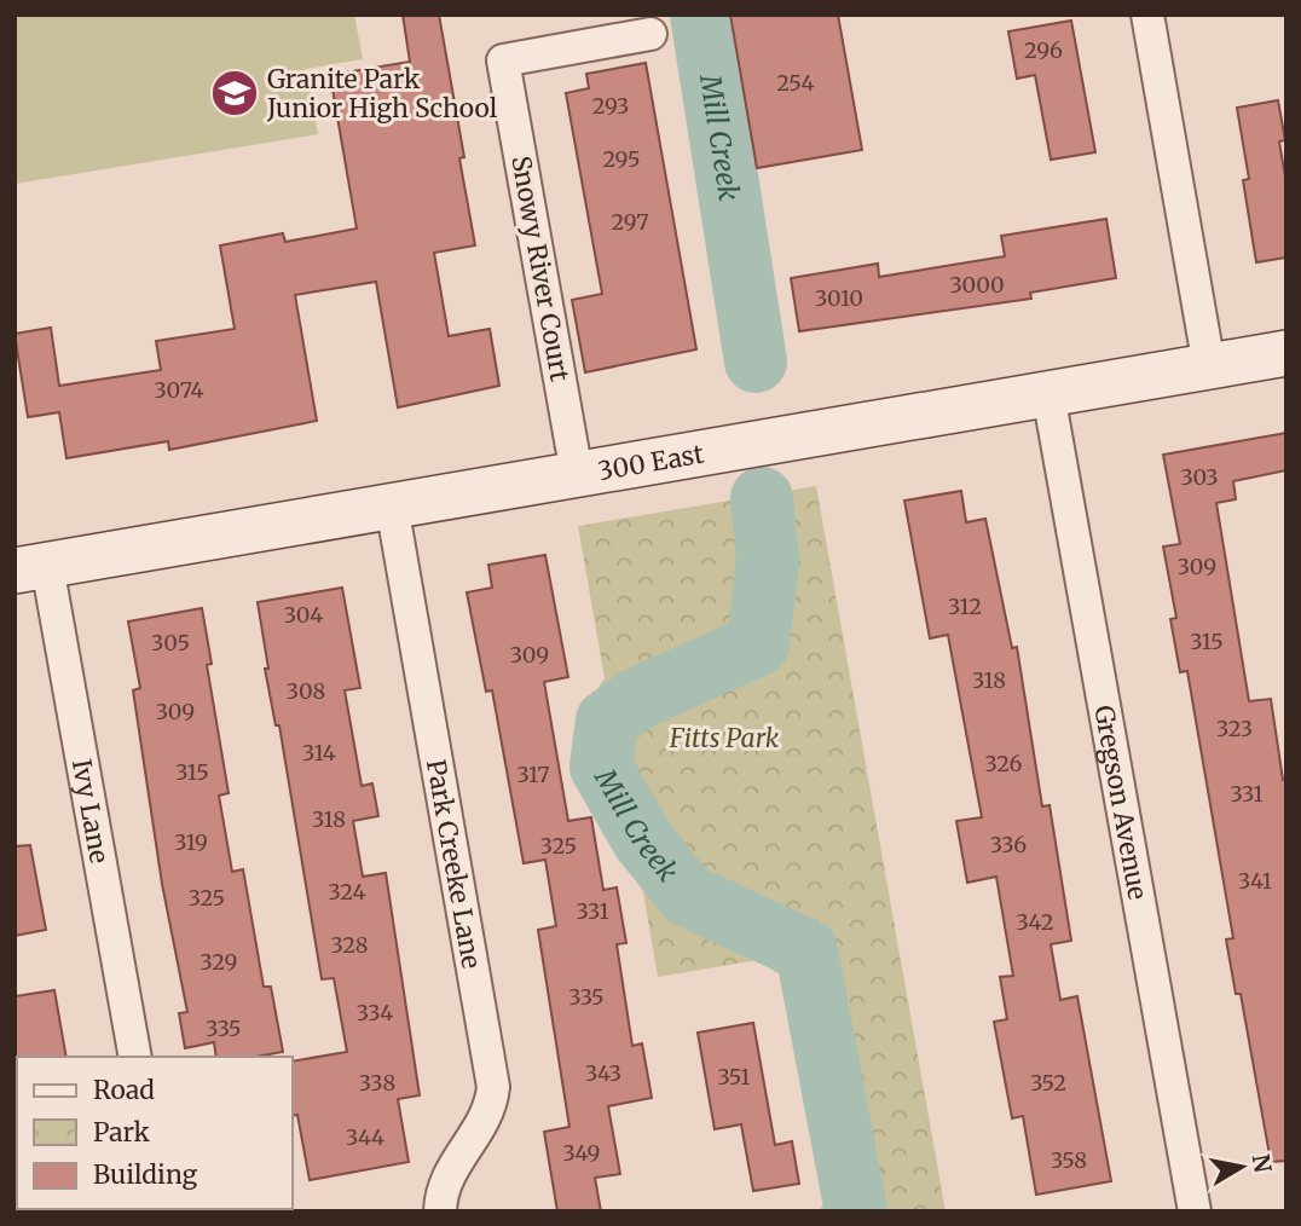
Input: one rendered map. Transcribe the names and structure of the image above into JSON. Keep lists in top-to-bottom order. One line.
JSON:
{"streets":{"street":["Snowy River Court","300 East","Gregson Avenue","Ivy Lane","Park Creeke Lane"]},"crossings":[["Snowy River Court","300 East"],["300 East","Gregson Avenue"],["300 East","Ivy Lane"],["300 East","Park Creeke Lane"]],"water":["Mill Creek"],"parks":["Fitts Park"],"places":{"school or university":["Granite Park Junior High School"]},"house_numbers":["296","254","293","295","297","3000","3010","3074","303","309","312","304","315","305","309","318","308","309","323","314","326","315","317","331","318","319","336","325","341","324","325","331","342","328","329","335","334","335","343","351","338","352","344","349","358"],"legend":["Road","Park","Building"],"north":"right"}
